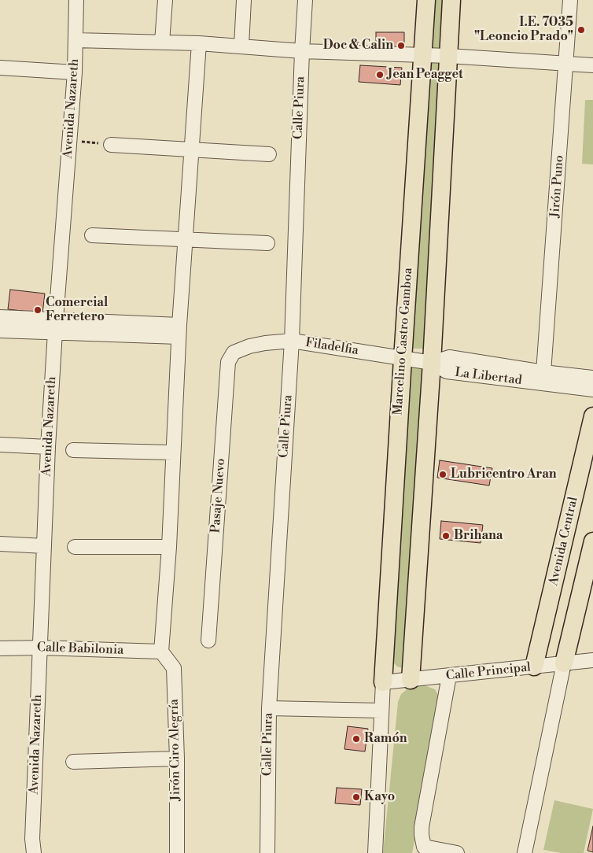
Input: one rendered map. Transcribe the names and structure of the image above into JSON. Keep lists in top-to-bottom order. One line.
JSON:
{"streets":{"main road":["Marcelino Castro Gamboa","Avenida Central"],"street":["Calle Piura","Avenida Nazareth","Jirón Puno","Filadelfia","La Libertad","Pasaje Nuevo","Calle Babilonia","Calle Principal","Jirón Ciro Alegría"]},"crossings":[["Calle Piura","Filadelfia"],["Avenida Nazareth","Calle Babilonia"],["Jirón Puno","La Libertad"],["Marcelino Castro Gamboa","Filadelfia"],["Marcelino Castro Gamboa","Calle Principal"],["Filadelfia","La Libertad"],["Filadelfia","Pasaje Nuevo"],["Avenida Central","Calle Principal"],["Calle Babilonia","Jirón Ciro Alegría"]],"places":["I.E. 7035 \"Leoncio Prado\"","Doc & Calin","Jean Peagget","Comercial Ferretero","Lubricentro Aran","Brihana","Ramón","Kayo"]}
